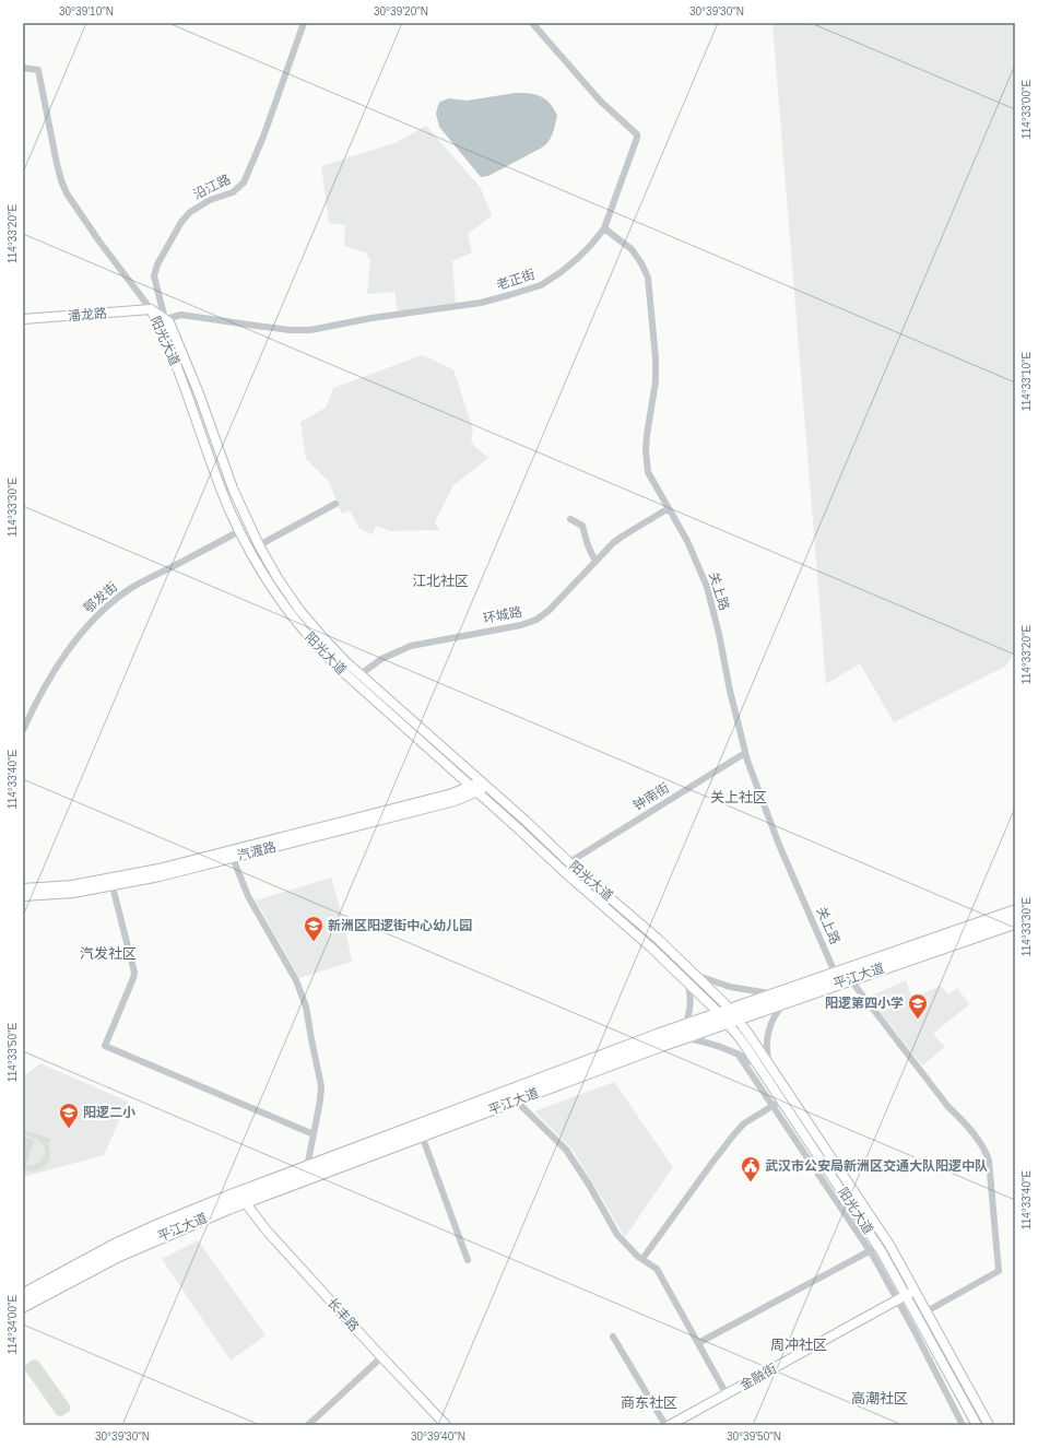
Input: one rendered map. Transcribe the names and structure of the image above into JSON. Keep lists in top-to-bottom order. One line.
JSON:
{"streets":{"highway":["平江大道"],"street":["沿江路","老正街","潘龙路","阳光大道","关上路","鄂发街","环城路","钟南街","汽渡路","长丰路","金融街"]},"crossings":[["沿江路","老正街"],["沿江路","阳光大道"],["老正街","阳光大道"],["老正街","关上路"],["潘龙路","阳光大道"],["阳光大道","鄂发街"],["阳光大道","环城路"],["阳光大道","钟南街"],["阳光大道","汽渡路"],["阳光大道","平江大道"],["阳光大道","金融街"],["关上路","环城路"],["关上路","钟南街"],["关上路","平江大道"],["平江大道","长丰路"]],"districts":["江北社区","关上社区","汽发社区","周冲社区","高潮社区","商东社区"],"places":{"school or university":["新洲区阳逻街中心幼儿园","阳逻第四小学","阳逻二小"],"public building":["武汉市公安局新洲区交通大队阳逻中队"]},"coordinates":["30°39'10\"N","30°39'20\"N","30°39'30\"N","114°33'00\"E","114°33'20\"E","114°33'10\"E","114°33'30\"E","114°33'40\"E","114°33'50\"E","114°34'00\"E","30°39'40\"N","30°39'50\"N"]}
